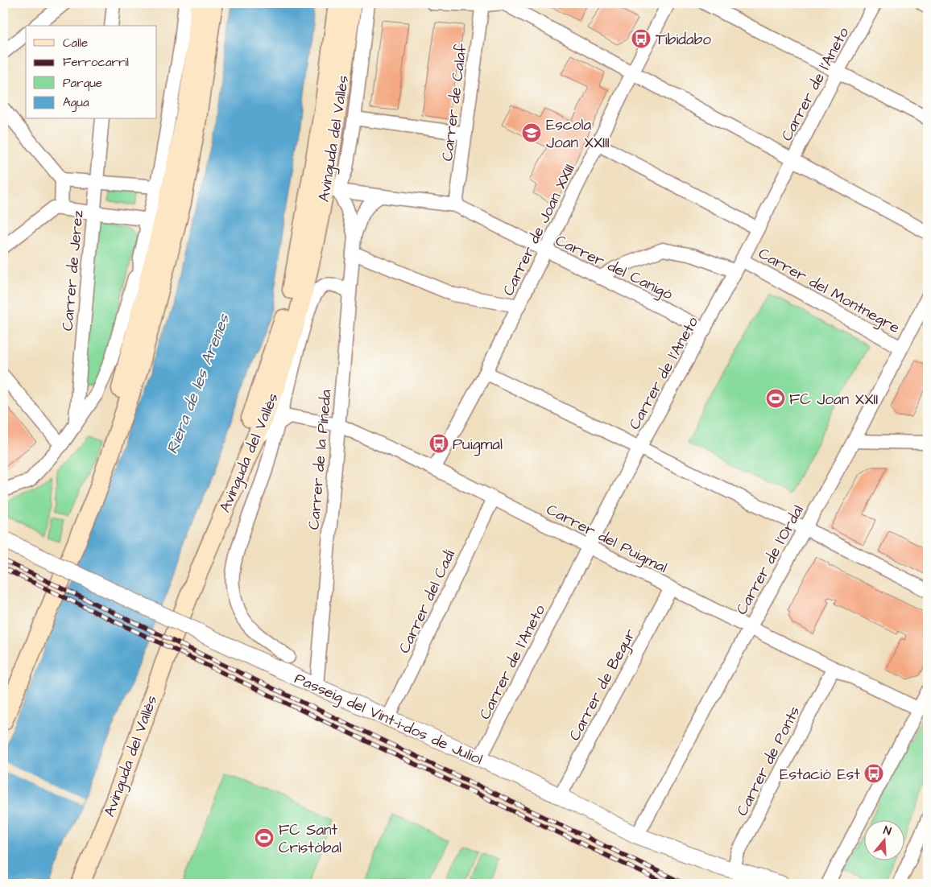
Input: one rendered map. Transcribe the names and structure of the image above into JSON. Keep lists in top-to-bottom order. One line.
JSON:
{"streets":{"main road":["Avinguda del Vallès"],"street":["Carrer de l'Aneto","Carrer de Calaf","Carrer de Joan XXIII","Carrer del Canigó","Carrer de Jerez","Carrer del Montnegre","Carrer de la Pineda","Carrer del Puigmal","Carrer de l'Ordal","Carrer del Cadí","Carrer de Begur","Passeig del Vint-i-dos de Juliol","Carrer de Ponts"]},"crossings":[["Carrer de l'Aneto","Carrer del Canigó"],["Carrer de l'Aneto","Carrer del Montnegre"],["Carrer de l'Aneto","Carrer del Puigmal"],["Carrer de l'Aneto","Passeig del Vint-i-dos de Juliol"],["Carrer de Calaf","Carrer del Canigó"],["Avinguda del Vallès","Carrer del Canigó"],["Avinguda del Vallès","Carrer de la Pineda"],["Avinguda del Vallès","Carrer del Puigmal"],["Carrer de Joan XXIII","Carrer del Canigó"],["Carrer de Joan XXIII","Carrer del Puigmal"],["Carrer del Canigó","Carrer del Montnegre"],["Carrer del Canigó","Carrer de la Pineda"],["Carrer del Montnegre","Carrer de l'Ordal"],["Carrer de la Pineda","Carrer del Puigmal"],["Carrer de la Pineda","Passeig del Vint-i-dos de Juliol"],["Carrer del Puigmal","Carrer de l'Ordal"],["Carrer del Puigmal","Carrer del Cadí"],["Carrer del Puigmal","Carrer de Begur"],["Carrer del Puigmal","Carrer de Ponts"],["Carrer de l'Ordal","Passeig del Vint-i-dos de Juliol"],["Carrer del Cadí","Passeig del Vint-i-dos de Juliol"],["Carrer de Begur","Passeig del Vint-i-dos de Juliol"],["Passeig del Vint-i-dos de Juliol","Carrer de Ponts"]],"water":["Riera de les Arenes"],"places":{"bus stop":["Tibidabo","Puigmal","Estació Est"],"school or university":["Escola Joan XXIII"],"sports":["FC Joan XXII","FC Sant Cristòbal"]},"legend":["Calle","Ferrocarril","Parque","Agua"],"north":"top"}
